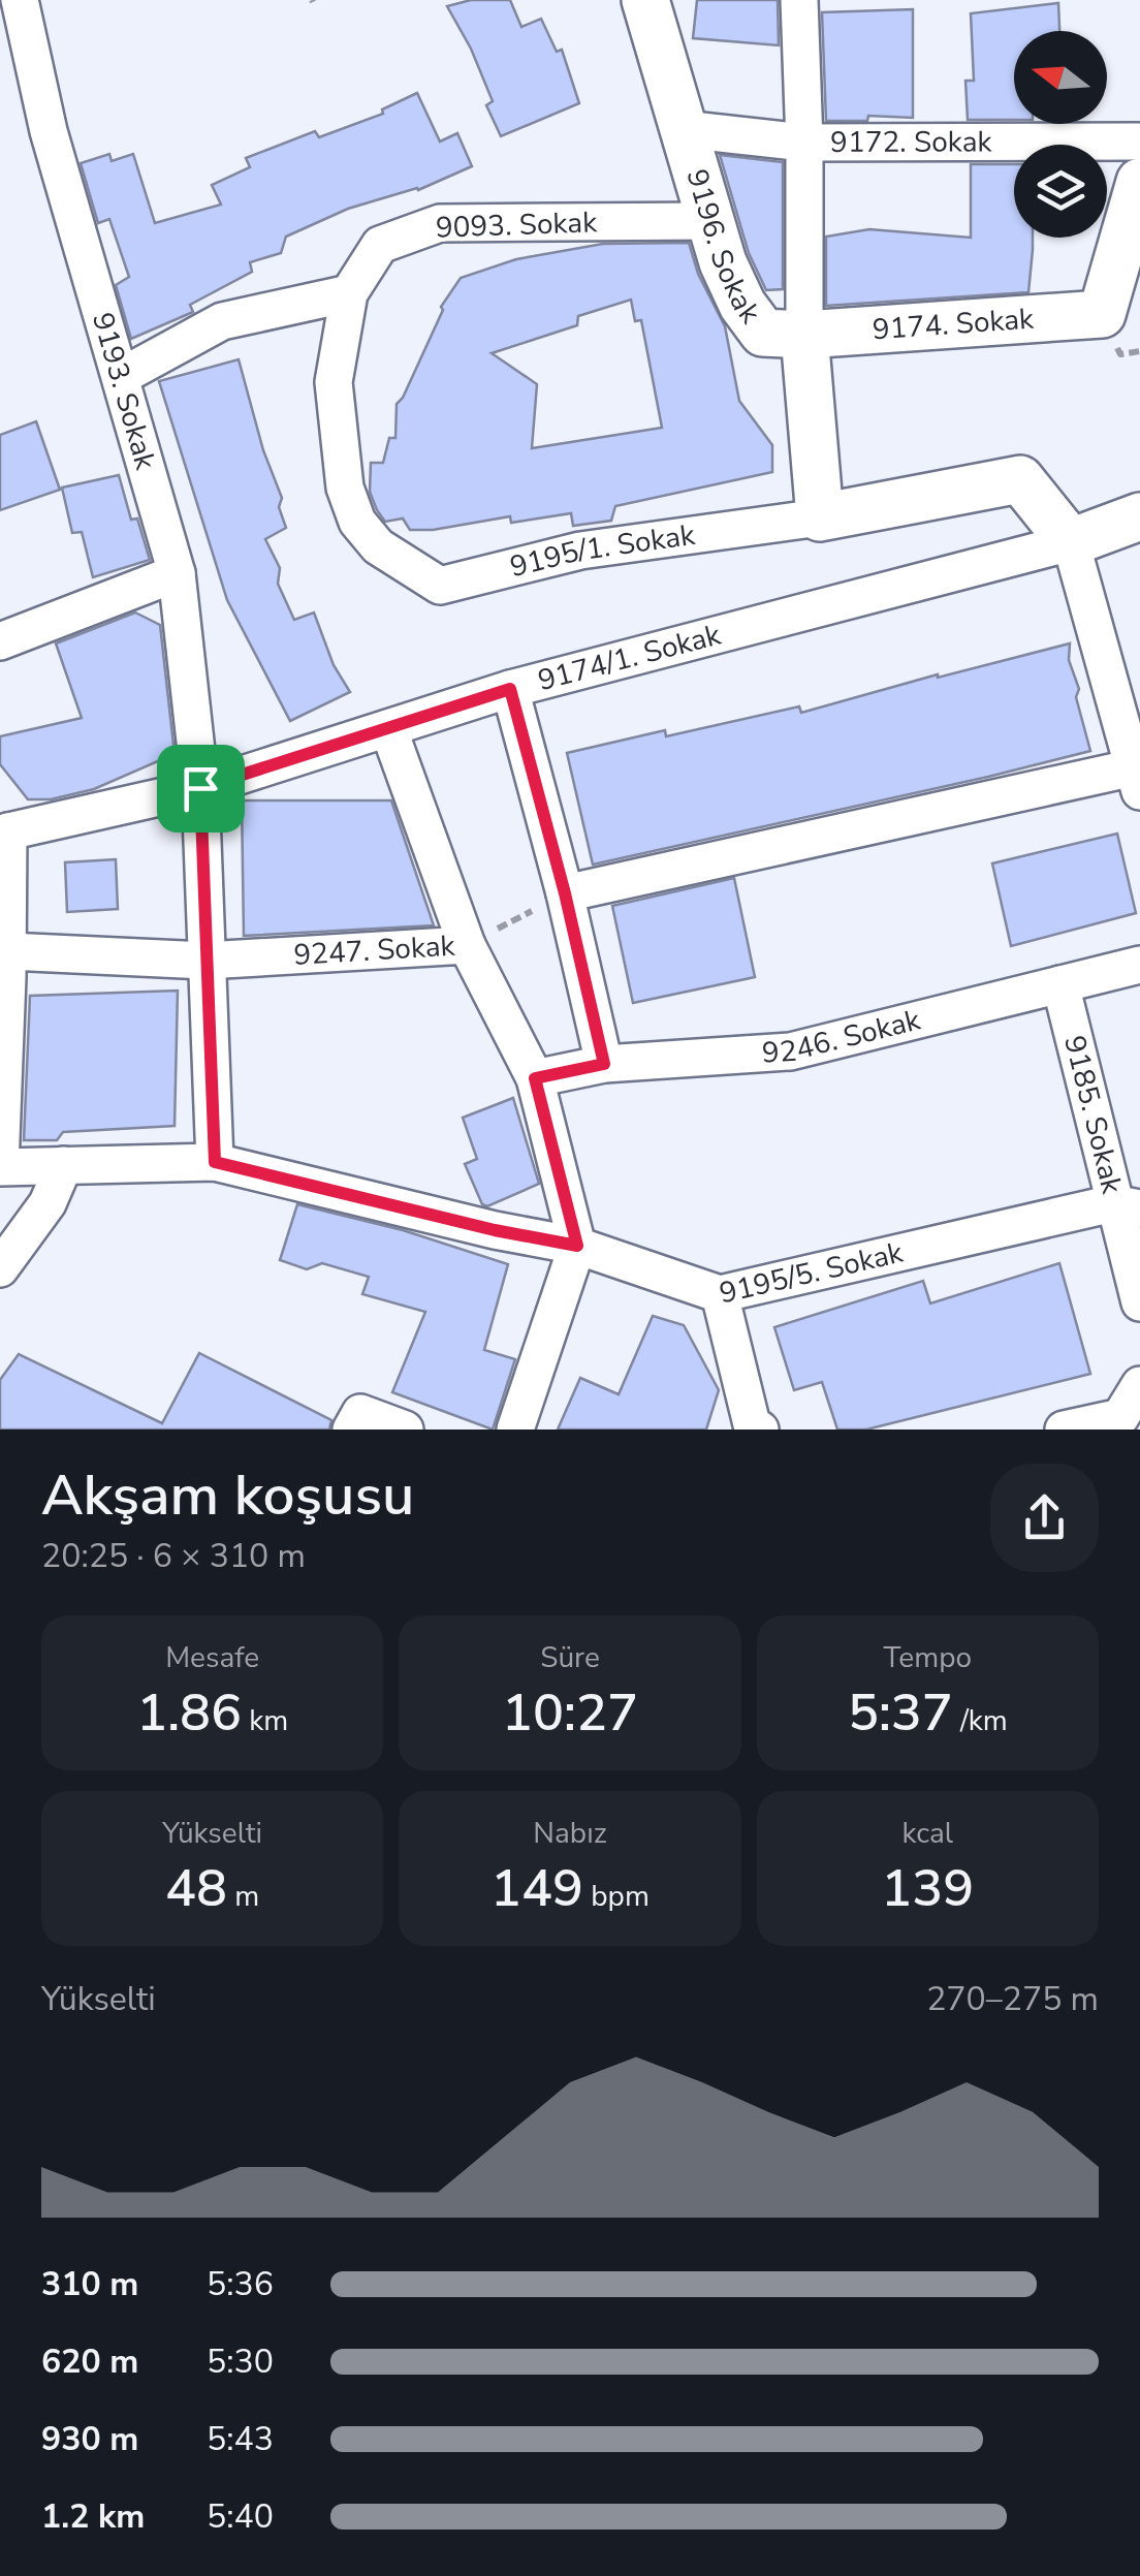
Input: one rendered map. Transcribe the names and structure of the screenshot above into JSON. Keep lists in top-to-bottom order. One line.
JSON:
{"streets":{"street":["9172. Sokak","9093. Sokak","9196. Sokak","9174. Sokak","9193. Sokak","9195/1. Sokak","9174/1. Sokak","9247. Sokak","9246. Sokak","9185. Sokak","9195/5. Sokak"]},"crossings":[["9172. Sokak","9196. Sokak"],["9093. Sokak","9196. Sokak"],["9093. Sokak","9195/1. Sokak"],["9196. Sokak","9174. Sokak"],["9196. Sokak","9195/1. Sokak"],["9193. Sokak","9174/1. Sokak"],["9193. Sokak","9247. Sokak"],["9193. Sokak","9195/5. Sokak"],["9195/1. Sokak","9174/1. Sokak"],["9247. Sokak","9246. Sokak"],["9247. Sokak","9195/5. Sokak"],["9246. Sokak","9185. Sokak"],["9185. Sokak","9195/5. Sokak"]],"north":"left","page":{"heading":["Akşam koşusu","20:25 · 6 × 310 m"],"stats":[["Mesafe","1.86 km"],["Süre","10:27"],["Tempo","5:37 /km"],["Yükselti","48 m"],["Nabız","149 bpm"],["kcal","139"]],"chart":["Yükselti","270–275 m"],"list":[{"name":"310 m","note":"5:36"},{"name":"620 m","note":"5:30"},{"name":"930 m","note":"5:43"},{"name":"1.2 km","note":"5:40"}]}}
